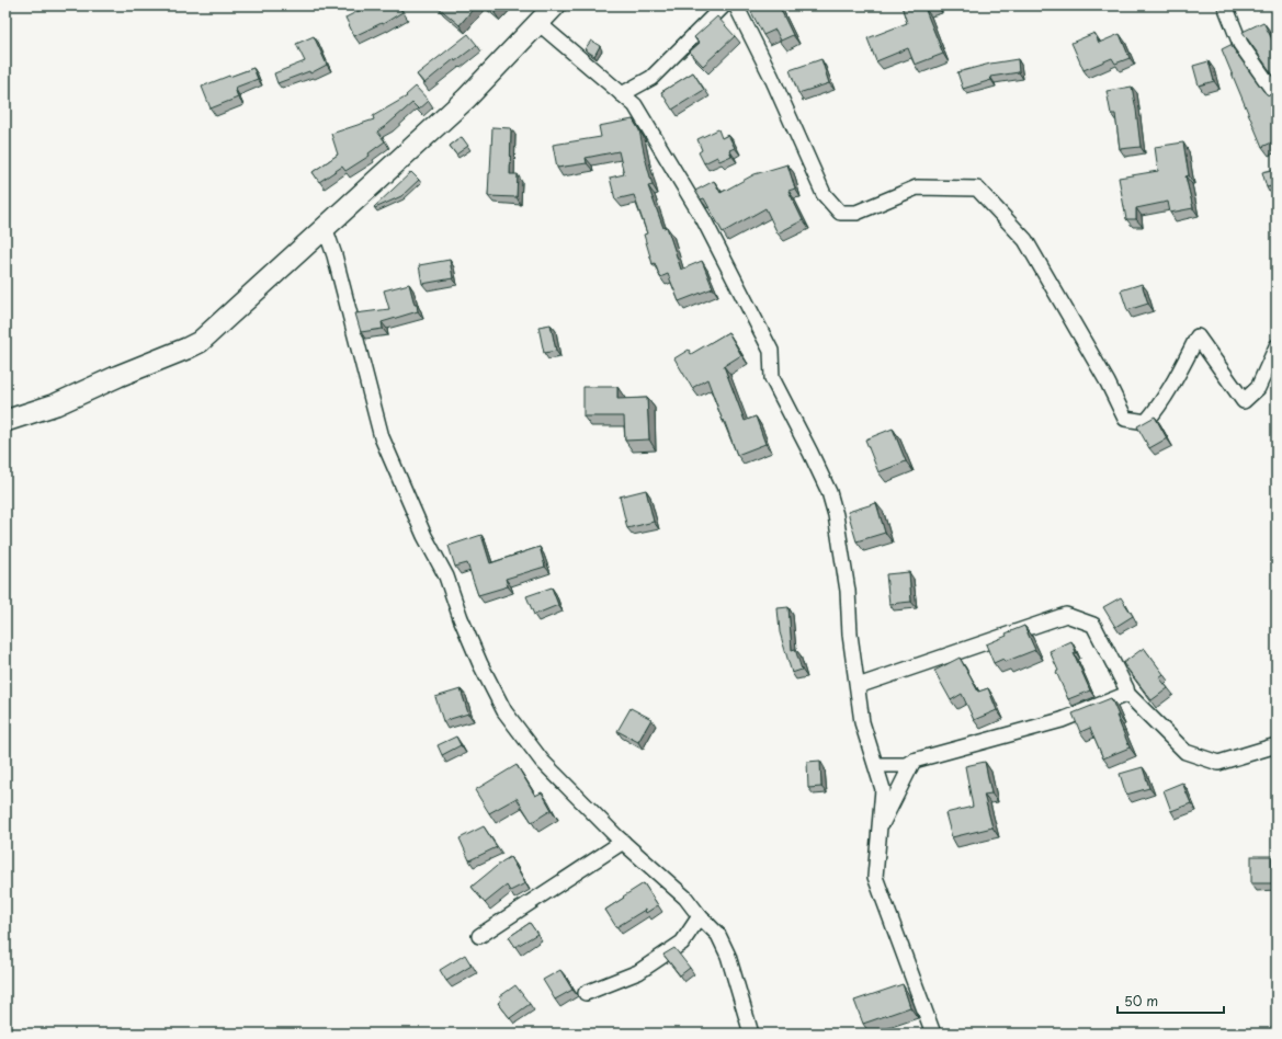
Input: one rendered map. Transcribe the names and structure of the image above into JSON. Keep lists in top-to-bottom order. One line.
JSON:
{"scale_bar":"50 m"}
